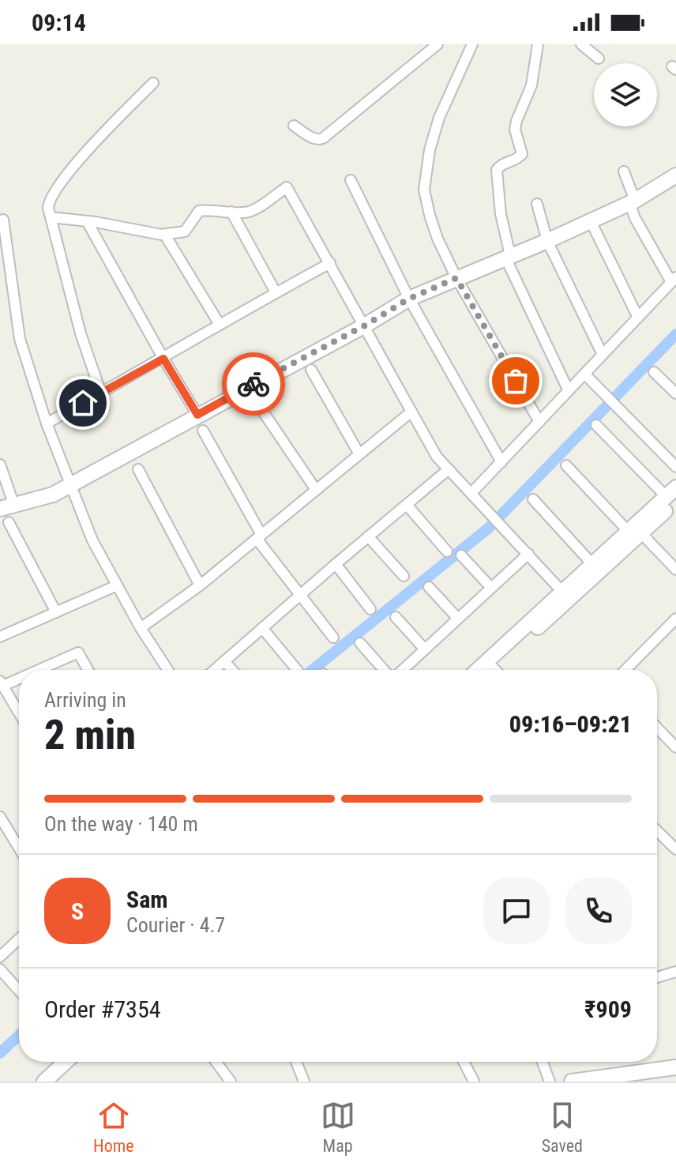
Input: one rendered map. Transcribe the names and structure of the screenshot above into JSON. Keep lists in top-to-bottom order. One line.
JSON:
{"page":{"status":"09:14","heading":["2 min","Arriving in","09:16–09:21"],"panel":["Sam","Courier · 4.7","Order #7354","₹909"],"bar":"On the way · 140 m","round":"S","tabs":["Home","Map","Saved"]}}
